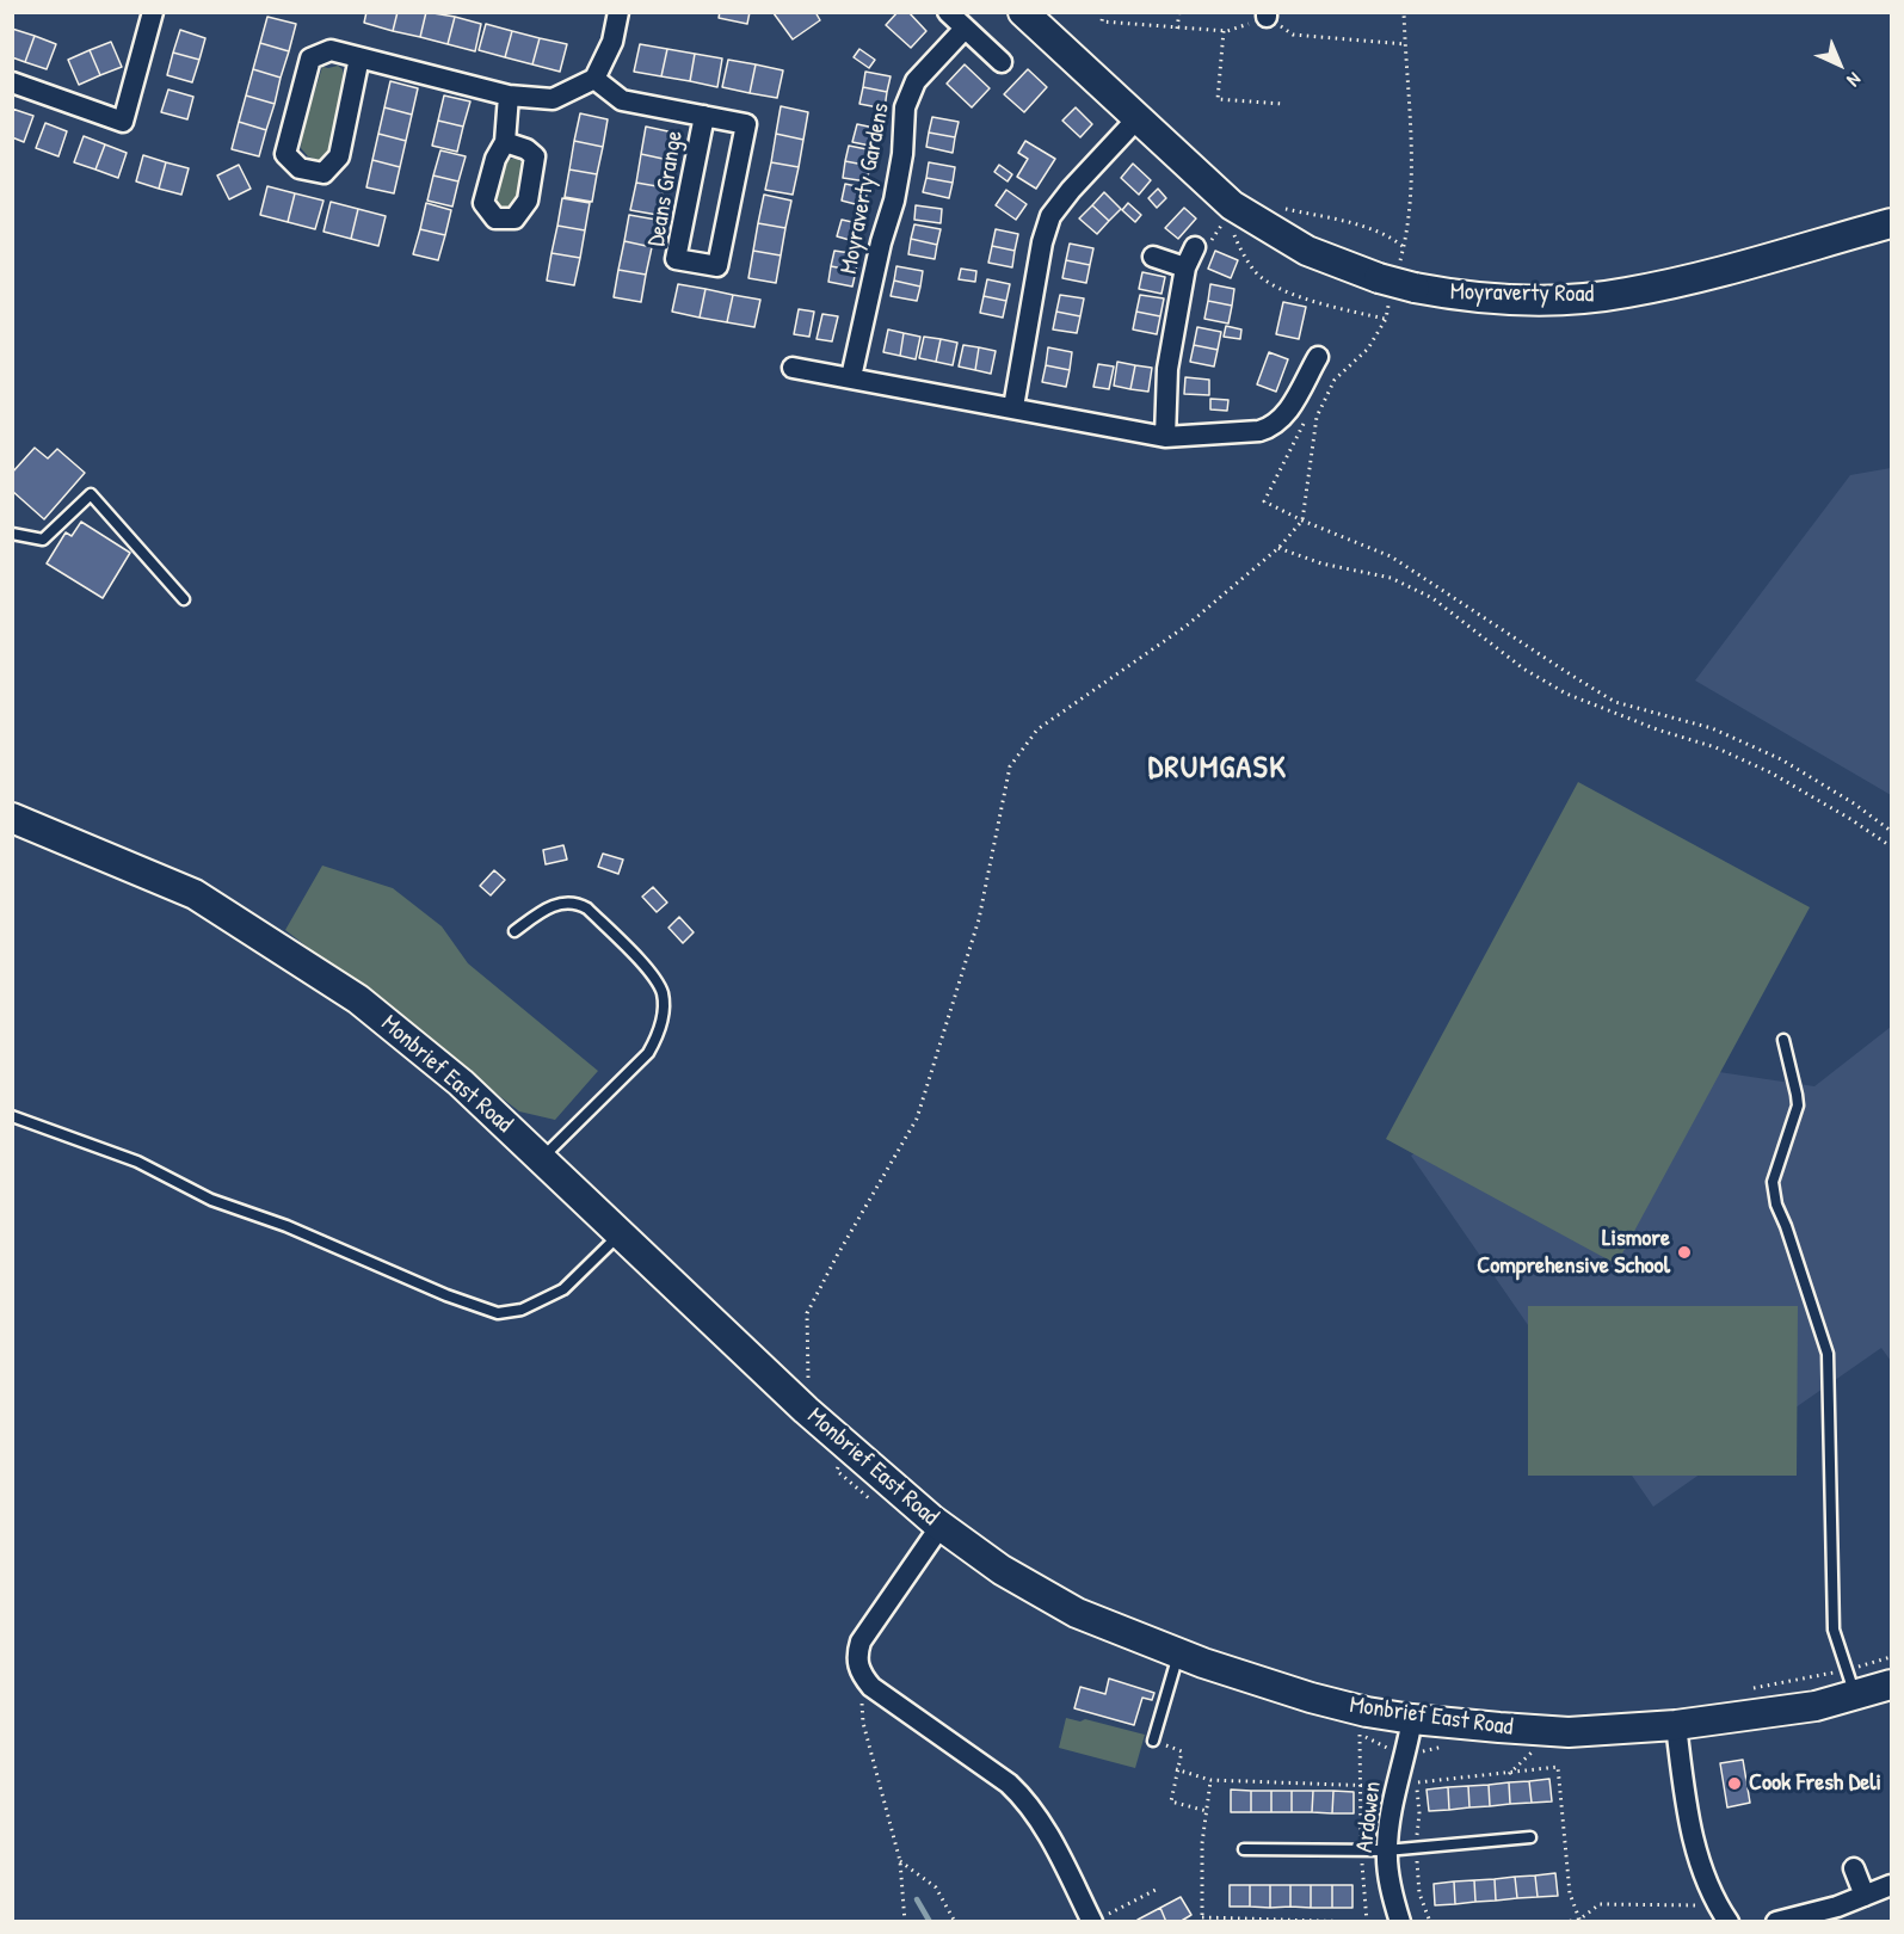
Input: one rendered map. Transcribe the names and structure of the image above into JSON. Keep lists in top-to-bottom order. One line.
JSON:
{"streets":{"street":["Deans Grange","Moyraverty Gardens","Moyraverty Road","Monbrief East Road","Ardowen"]},"crossings":[["Monbrief East Road","Ardowen"]],"districts":["DRUMGASK"],"places":["Lismore Comprehensive School","Cook Fresh Deli"],"north":"bottom right"}
